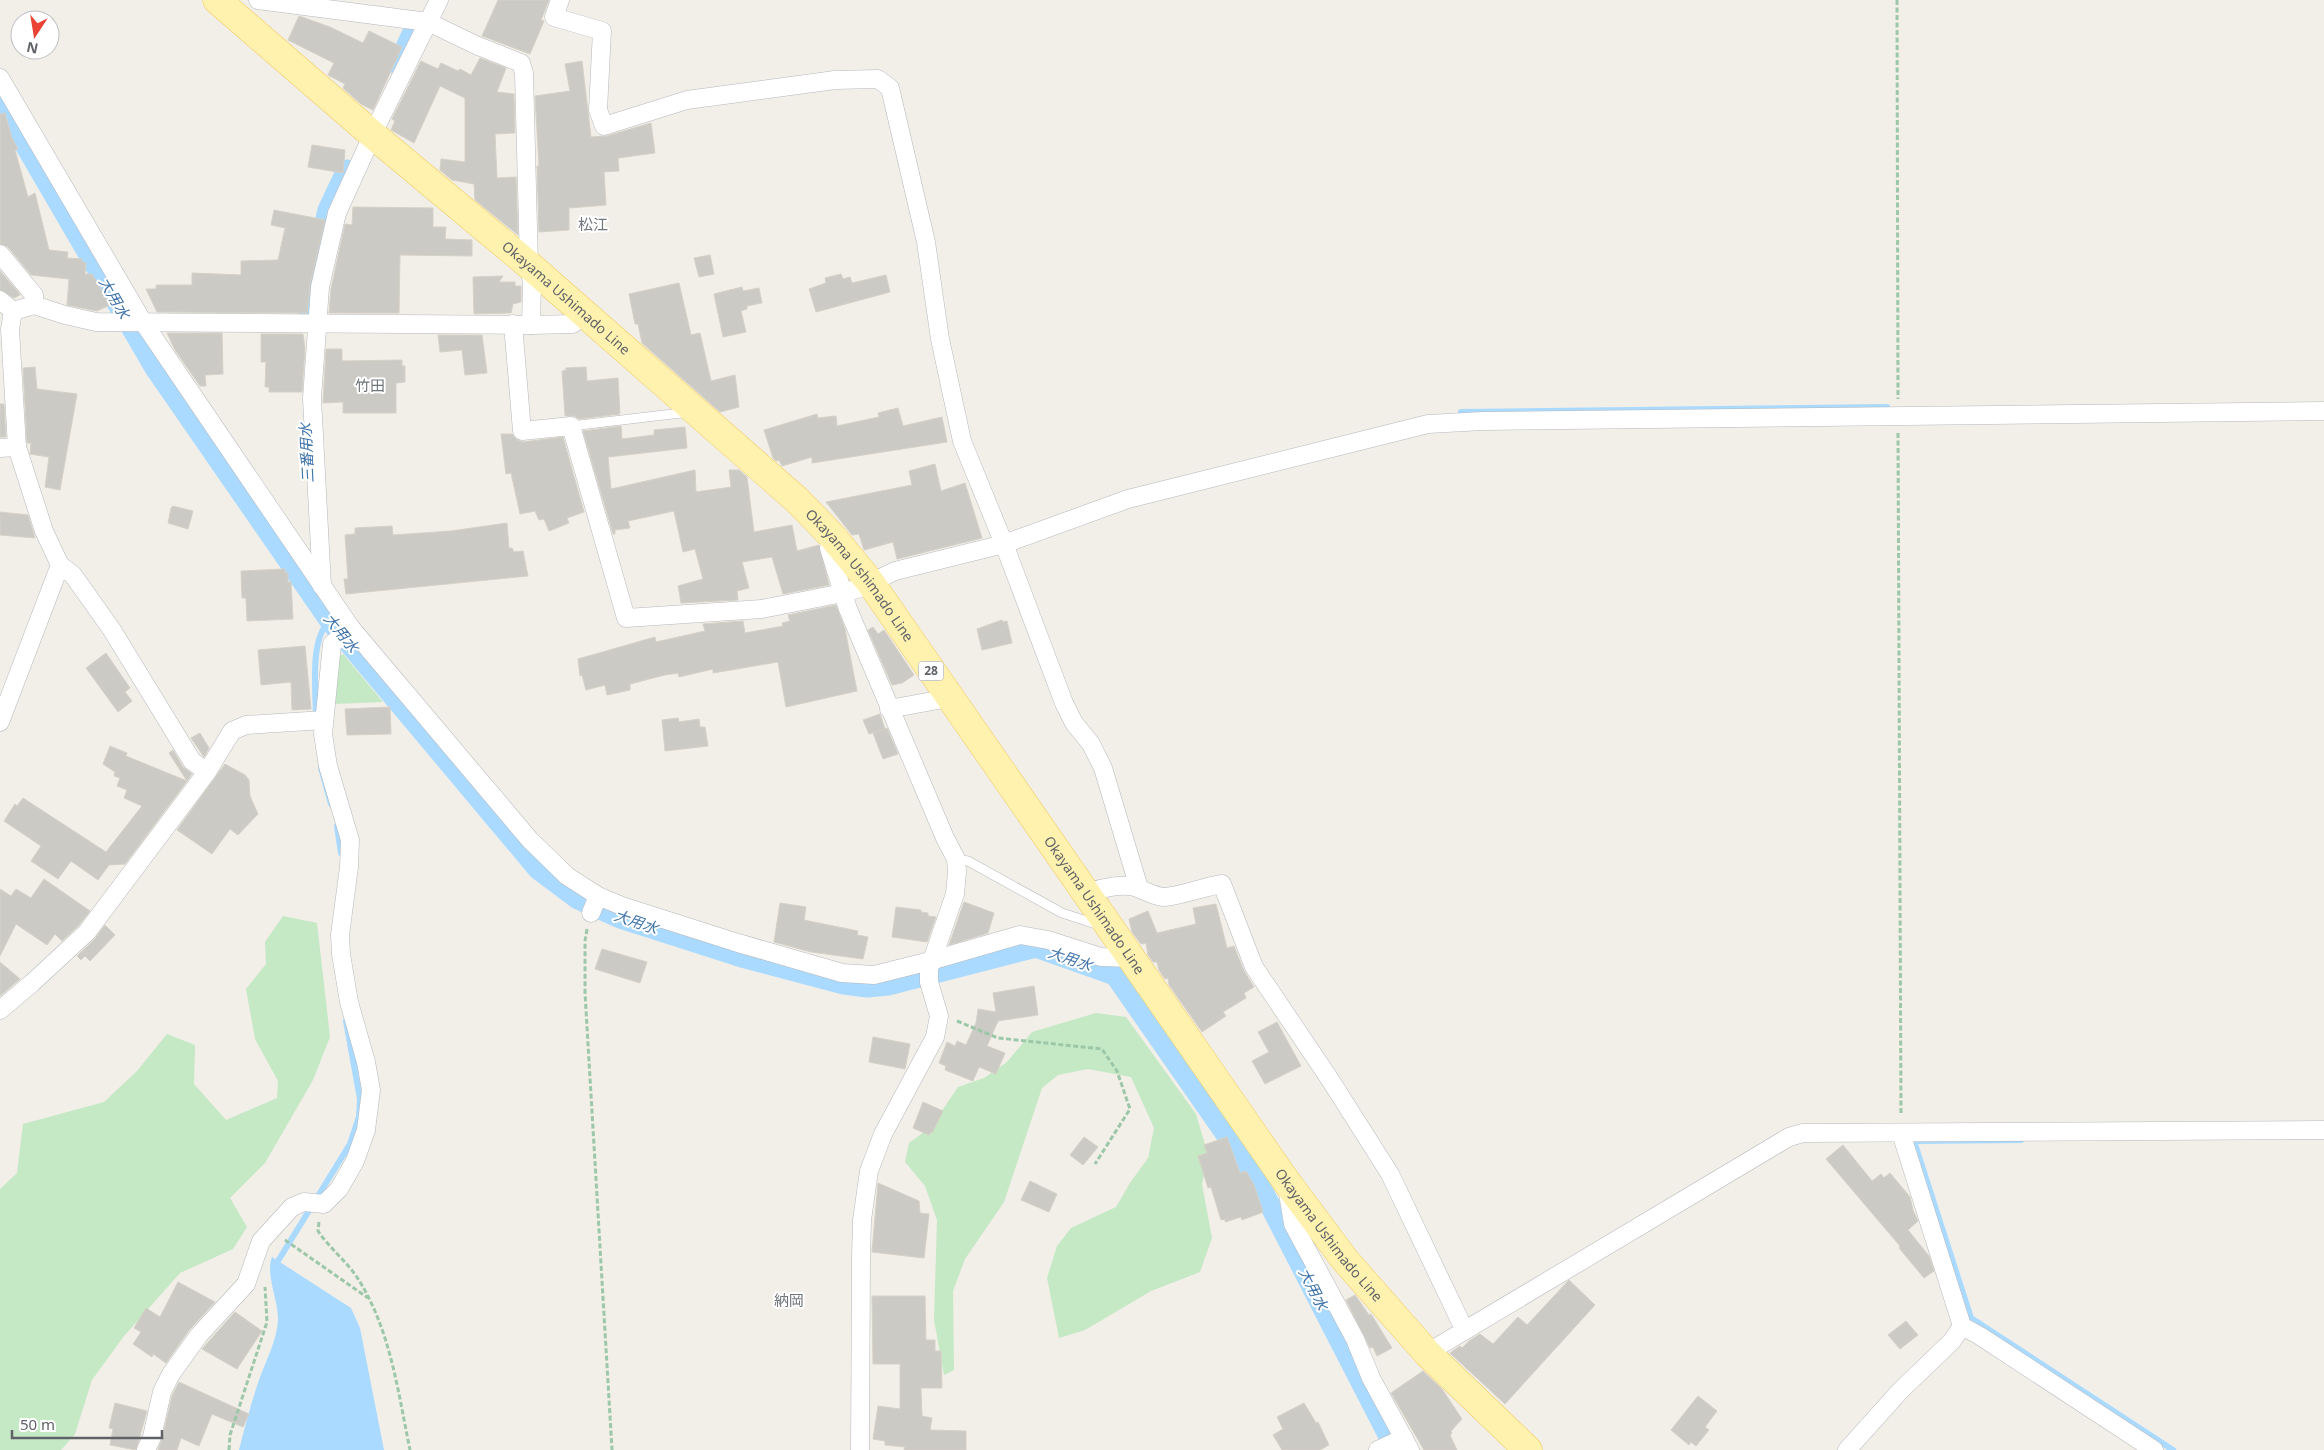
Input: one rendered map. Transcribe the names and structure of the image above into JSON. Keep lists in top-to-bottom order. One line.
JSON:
{"streets":{"main road":["Okayama Ushimado Line","28"]},"districts":["松江","竹田","納岡"],"water":["大用水","三番用水"],"scale_bar":"50 m","north":"bottom"}
